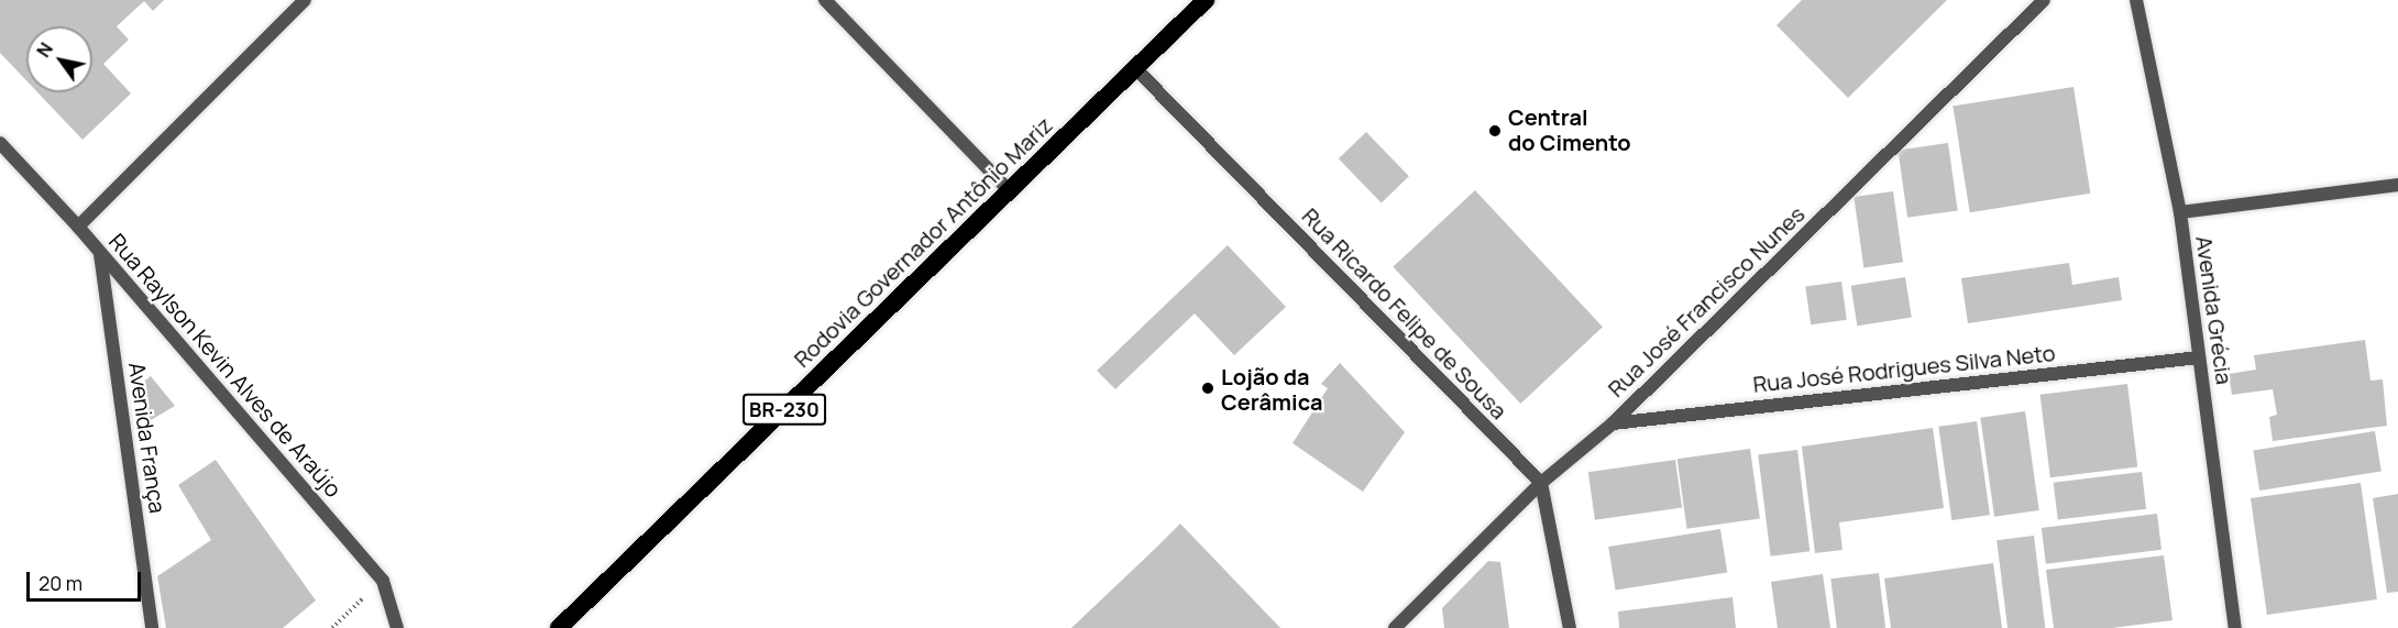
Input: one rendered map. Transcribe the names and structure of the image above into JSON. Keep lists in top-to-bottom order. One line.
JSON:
{"streets":{"highway":["Rodovia Governador Antônio Mariz","BR-230"],"street":["Rua José Francisco Nunes","Avenida Grécia","Rua Ricardo Felipe de Sousa","Rua Raylson Kevin Alves de Araújo","Rua José Rodrigues Silva Neto","Avenida França"]},"crossings":[["Rodovia Governador Antônio Mariz","Rua Ricardo Felipe de Sousa"],["Rua José Francisco Nunes","Rua Ricardo Felipe de Sousa"],["Rua José Francisco Nunes","Rua José Rodrigues Silva Neto"],["Avenida Grécia","Rua José Rodrigues Silva Neto"],["Rua Raylson Kevin Alves de Araújo","Avenida França"]],"places":["Central do Cimento","Lojão da Cerâmica"],"scale_bar":"20 m","north":"top left"}
